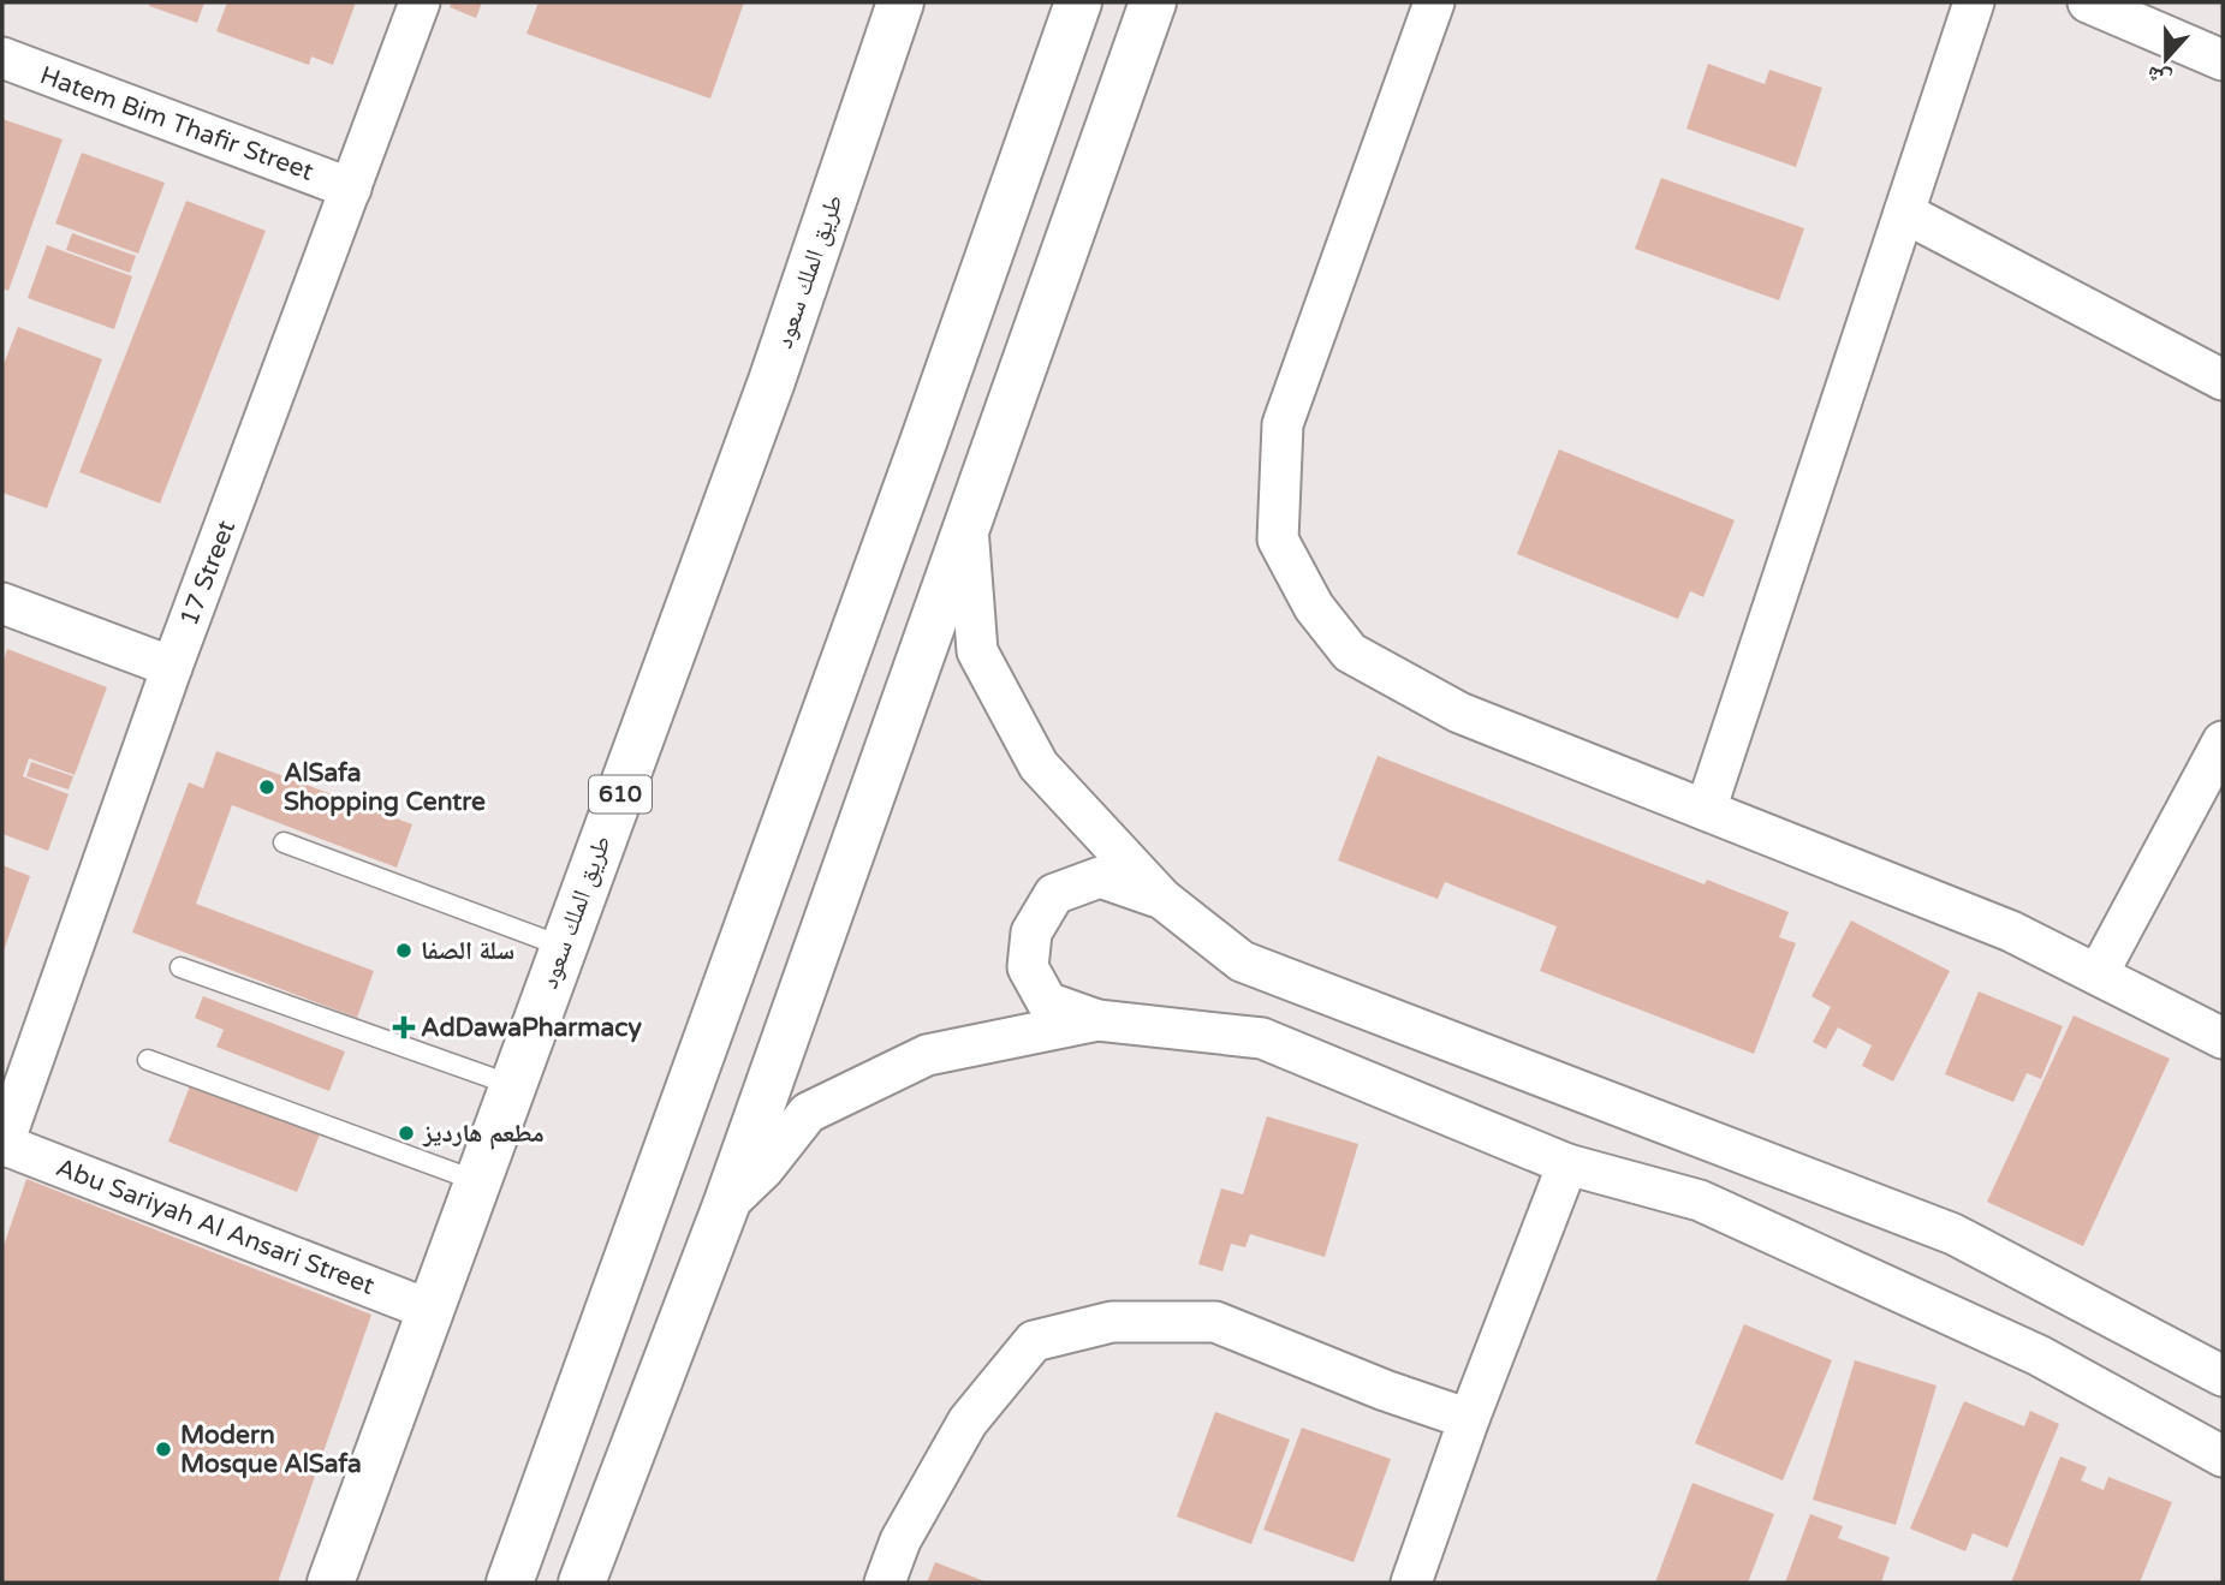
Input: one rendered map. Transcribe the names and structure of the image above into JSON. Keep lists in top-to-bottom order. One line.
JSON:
{"streets":{"main road":["طريق الملك سعود","610"],"street":["Hatem Bim Thafir Street","17 Street","Abu Sariyah Al Ansari Street"]},"crossings":[["Hatem Bim Thafir Street","17 Street"],["طريق الملك سعود","Abu Sariyah Al Ansari Street"],["17 Street","Abu Sariyah Al Ansari Street"]],"places":{"other":["AlSafa Shopping Centre","سلة الصفا","مطعم هارديز","Modern Mosque AlSafa"],"health":["AdDawaPharmacy"]},"north":"bottom"}
